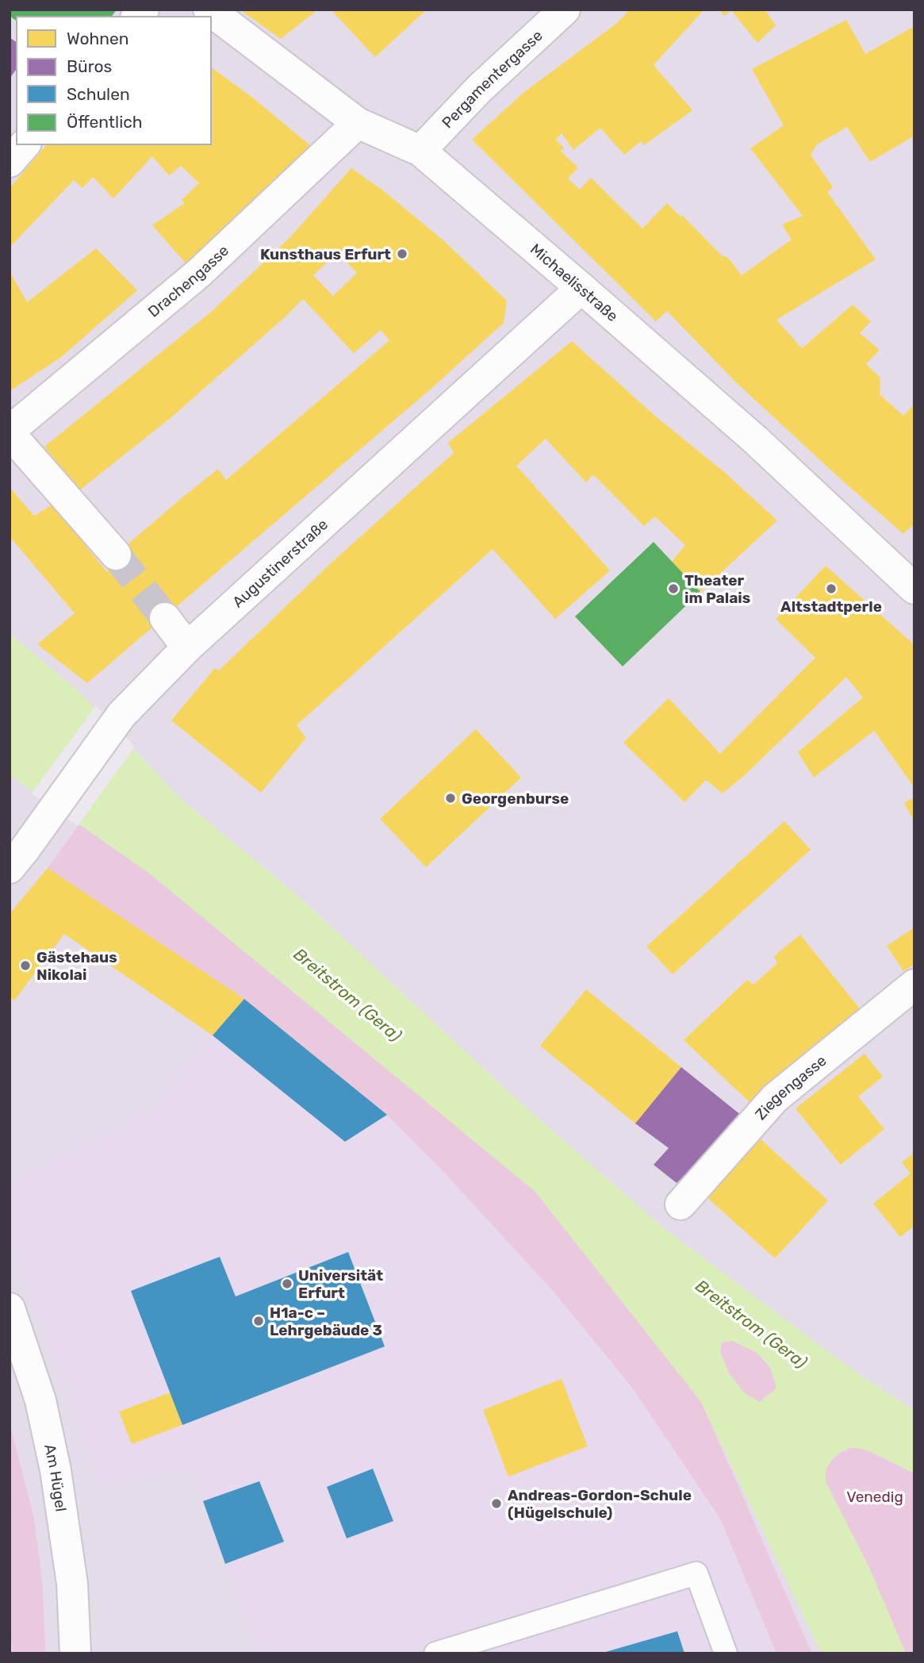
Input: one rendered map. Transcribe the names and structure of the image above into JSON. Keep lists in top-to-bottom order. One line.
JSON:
{"streets":{"street":["Pergamentergasse","Drachengasse","Michaelisstraße","Augustinerstraße","Ziegengasse","Am Hügel"]},"crossings":[["Pergamentergasse","Michaelisstraße"],["Drachengasse","Michaelisstraße"],["Michaelisstraße","Augustinerstraße"]],"water":["Breitstrom (Gera)"],"parks":["Venedig"],"places":["Kunsthaus Erfurt","Theater im Palais","Altstadtperle","Georgenburse","Gästehaus Nikolai","Universität Erfurt","H1a-c – Lehrgebäude 3","Andreas-Gordon-Schule (Hügelschule)"],"legend":["Wohnen","Büros","Schulen","Öffentlich"]}
